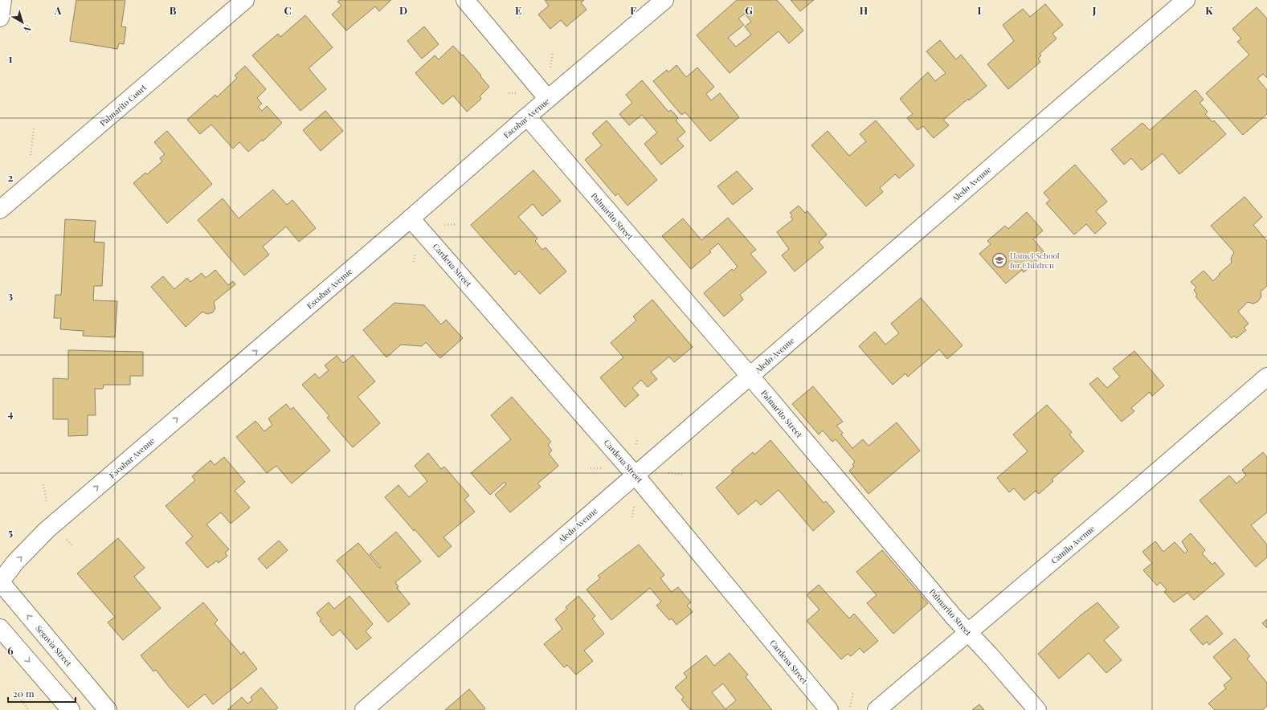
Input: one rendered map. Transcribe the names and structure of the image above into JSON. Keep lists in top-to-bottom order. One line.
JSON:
{"streets":{"street":["Palmarito Court","Escobar Avenue","Aledo Avenue","Palmarito Street","Cardena Street","Camilo Avenue","Segovia Street"]},"crossings":[["Escobar Avenue","Palmarito Street"],["Escobar Avenue","Cardena Street"],["Escobar Avenue","Segovia Street"],["Aledo Avenue","Palmarito Street"],["Aledo Avenue","Cardena Street"],["Palmarito Street","Camilo Avenue"]],"one_way":["Escobar Avenue"],"places":{"school or university":["Hamel School for Children"]},"scale_bar":"20 m","north":"bottom right","grid":{"columns":["A","B","C","D","E","F","G","H","I","J","K"],"rows":["1","2","3","4","5","6"]}}
